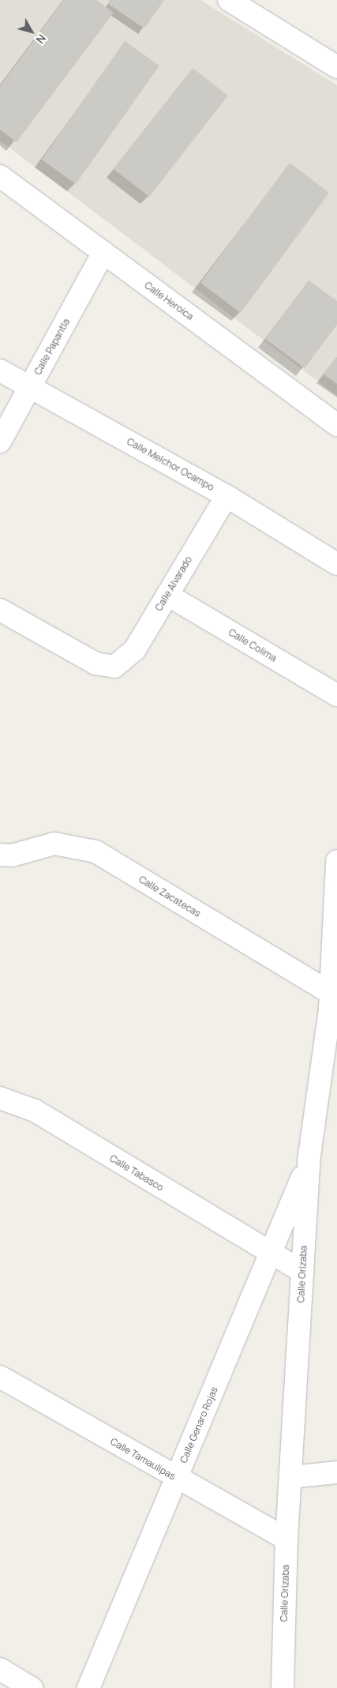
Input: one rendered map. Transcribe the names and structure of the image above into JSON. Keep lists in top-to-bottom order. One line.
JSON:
{"streets":{"street":["Calle Heroica","Calle Papantla","Calle Melchor Ocampo","Calle Alvarado","Calle Colima","Calle Zacatecas","Calle Tabasco","Calle Orizaba","Calle Genaro Rojas","Calle Tamaulipas"]},"crossings":[["Calle Heroica","Calle Papantla"],["Calle Papantla","Calle Melchor Ocampo"],["Calle Melchor Ocampo","Calle Alvarado"],["Calle Alvarado","Calle Colima"],["Calle Zacatecas","Calle Orizaba"],["Calle Tabasco","Calle Orizaba"],["Calle Tabasco","Calle Genaro Rojas"],["Calle Orizaba","Calle Genaro Rojas"],["Calle Orizaba","Calle Tamaulipas"],["Calle Genaro Rojas","Calle Tamaulipas"]],"north":"bottom right"}
